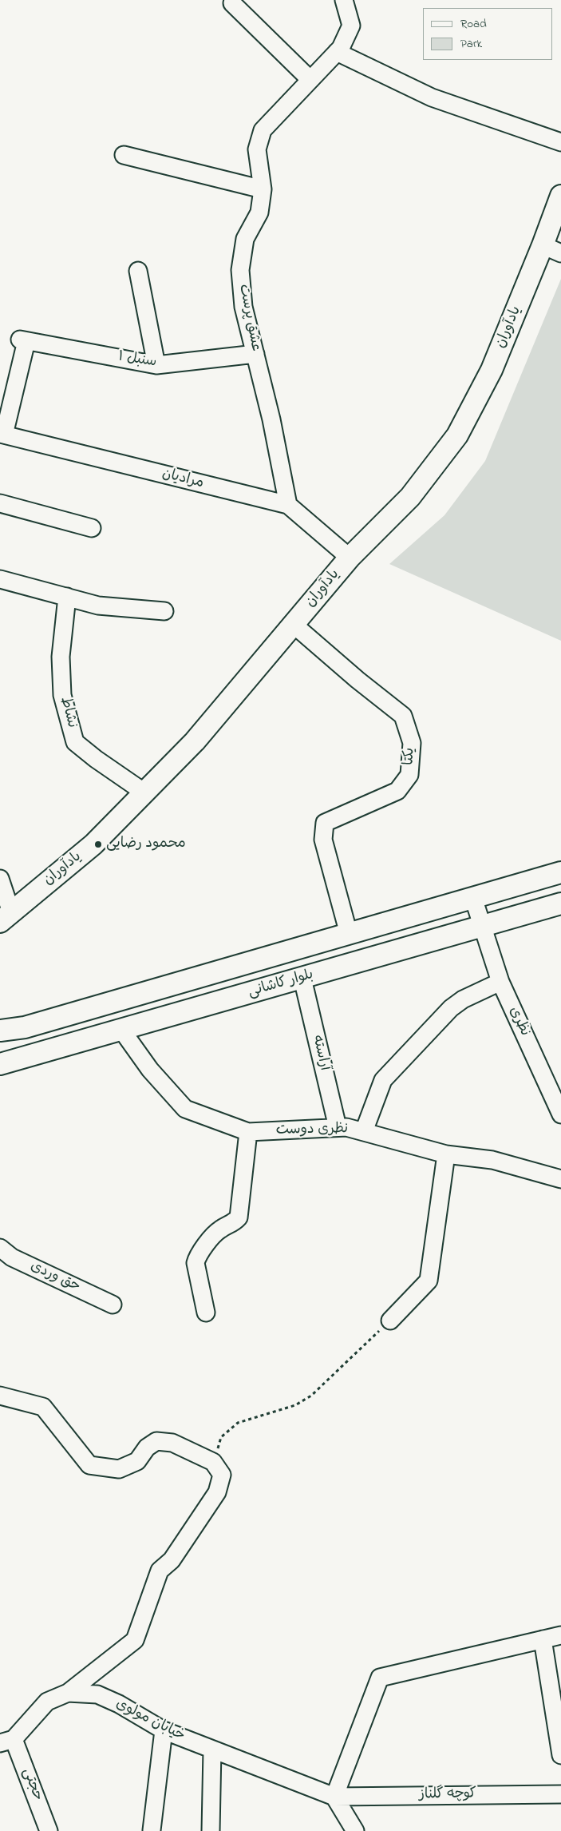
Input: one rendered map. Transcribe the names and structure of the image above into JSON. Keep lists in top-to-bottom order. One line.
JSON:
{"streets":{"main road":["یادآوران","بلوار کاشانی"],"street":["عشق پرست","سنبل ۱","مرادیان","نشاط","یکتا","نظری","آراسته","نظری دوست","حق وردی","خیابان مولوی","حجتی","کوچه گلناز"]},"crossings":[["عشق پرست","سنبل ۱"],["عشق پرست","مرادیان"],["یادآوران","مرادیان"],["یادآوران","نشاط"],["یادآوران","یکتا"],["سنبل ۱","مرادیان"],["بلوار کاشانی","نظری"],["بلوار کاشانی","آراسته"],["بلوار کاشانی","نظری دوست"],["آراسته","نظری دوست"],["خیابان مولوی","حجتی"],["خیابان مولوی","کوچه گلناز"]],"places":["محمود رضایی"],"legend":["Road","Park"]}
